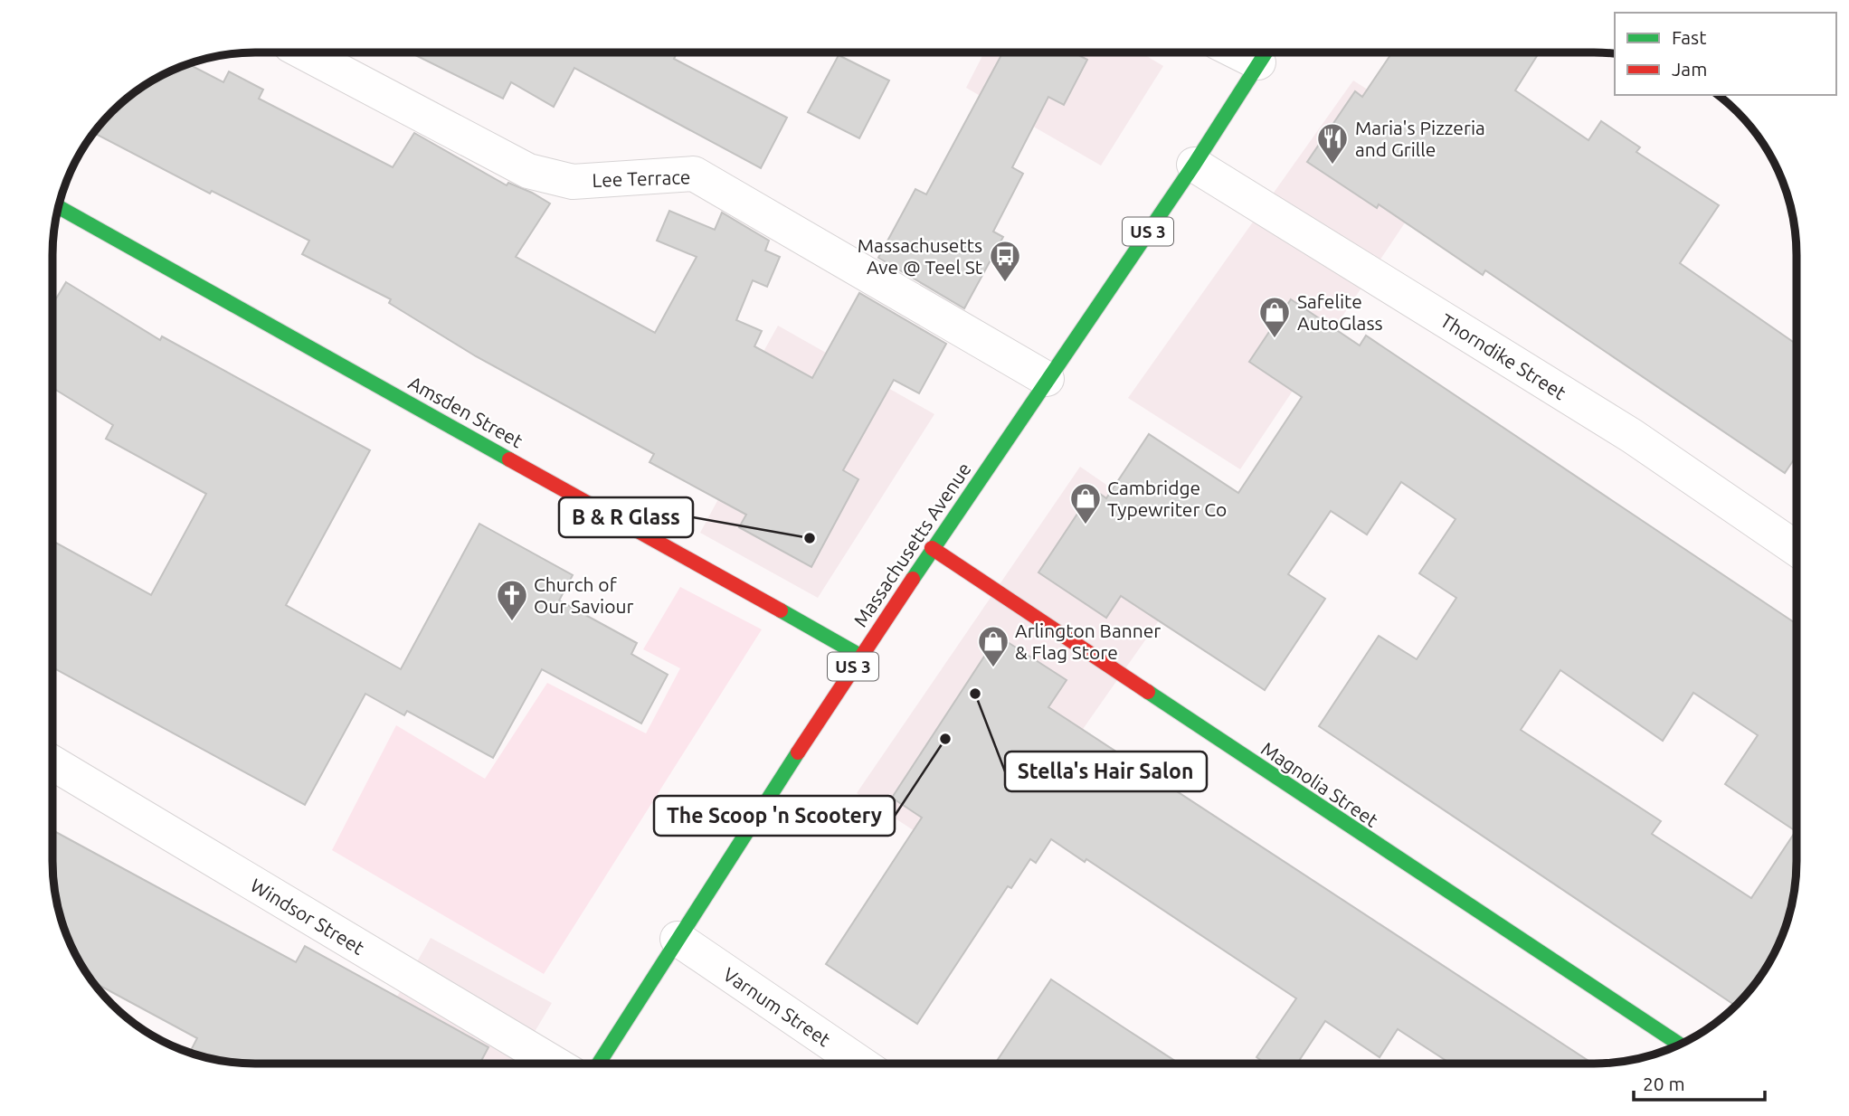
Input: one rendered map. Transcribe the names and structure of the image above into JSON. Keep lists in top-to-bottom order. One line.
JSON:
{"streets":{"main road":["US 3","Amsden Street","Massachusetts Avenue","Magnolia Street"],"street":["Lee Terrace","Thorndike Street","Windsor Street","Varnum Street"]},"crossings":[["Lee Terrace","Massachusetts Avenue"],["Thorndike Street","Massachusetts Avenue"],["Amsden Street","Massachusetts Avenue"],["Massachusetts Avenue","Magnolia Street"],["Massachusetts Avenue","Varnum Street"]],"places":{"restaurant":["Maria's Pizzeria and Grille"],"bus stop":["Massachusetts Ave @ Teel St"],"shop":["Safelite AutoGlass","Cambridge Typewriter Co","Arlington Banner & Flag Store"],"other":["B & R Glass","Stella's Hair Salon","The Scoop 'n Scootery"],"church":["Church of Our Saviour"]},"legend":["Fast","Jam"],"scale_bar":"20 m"}
